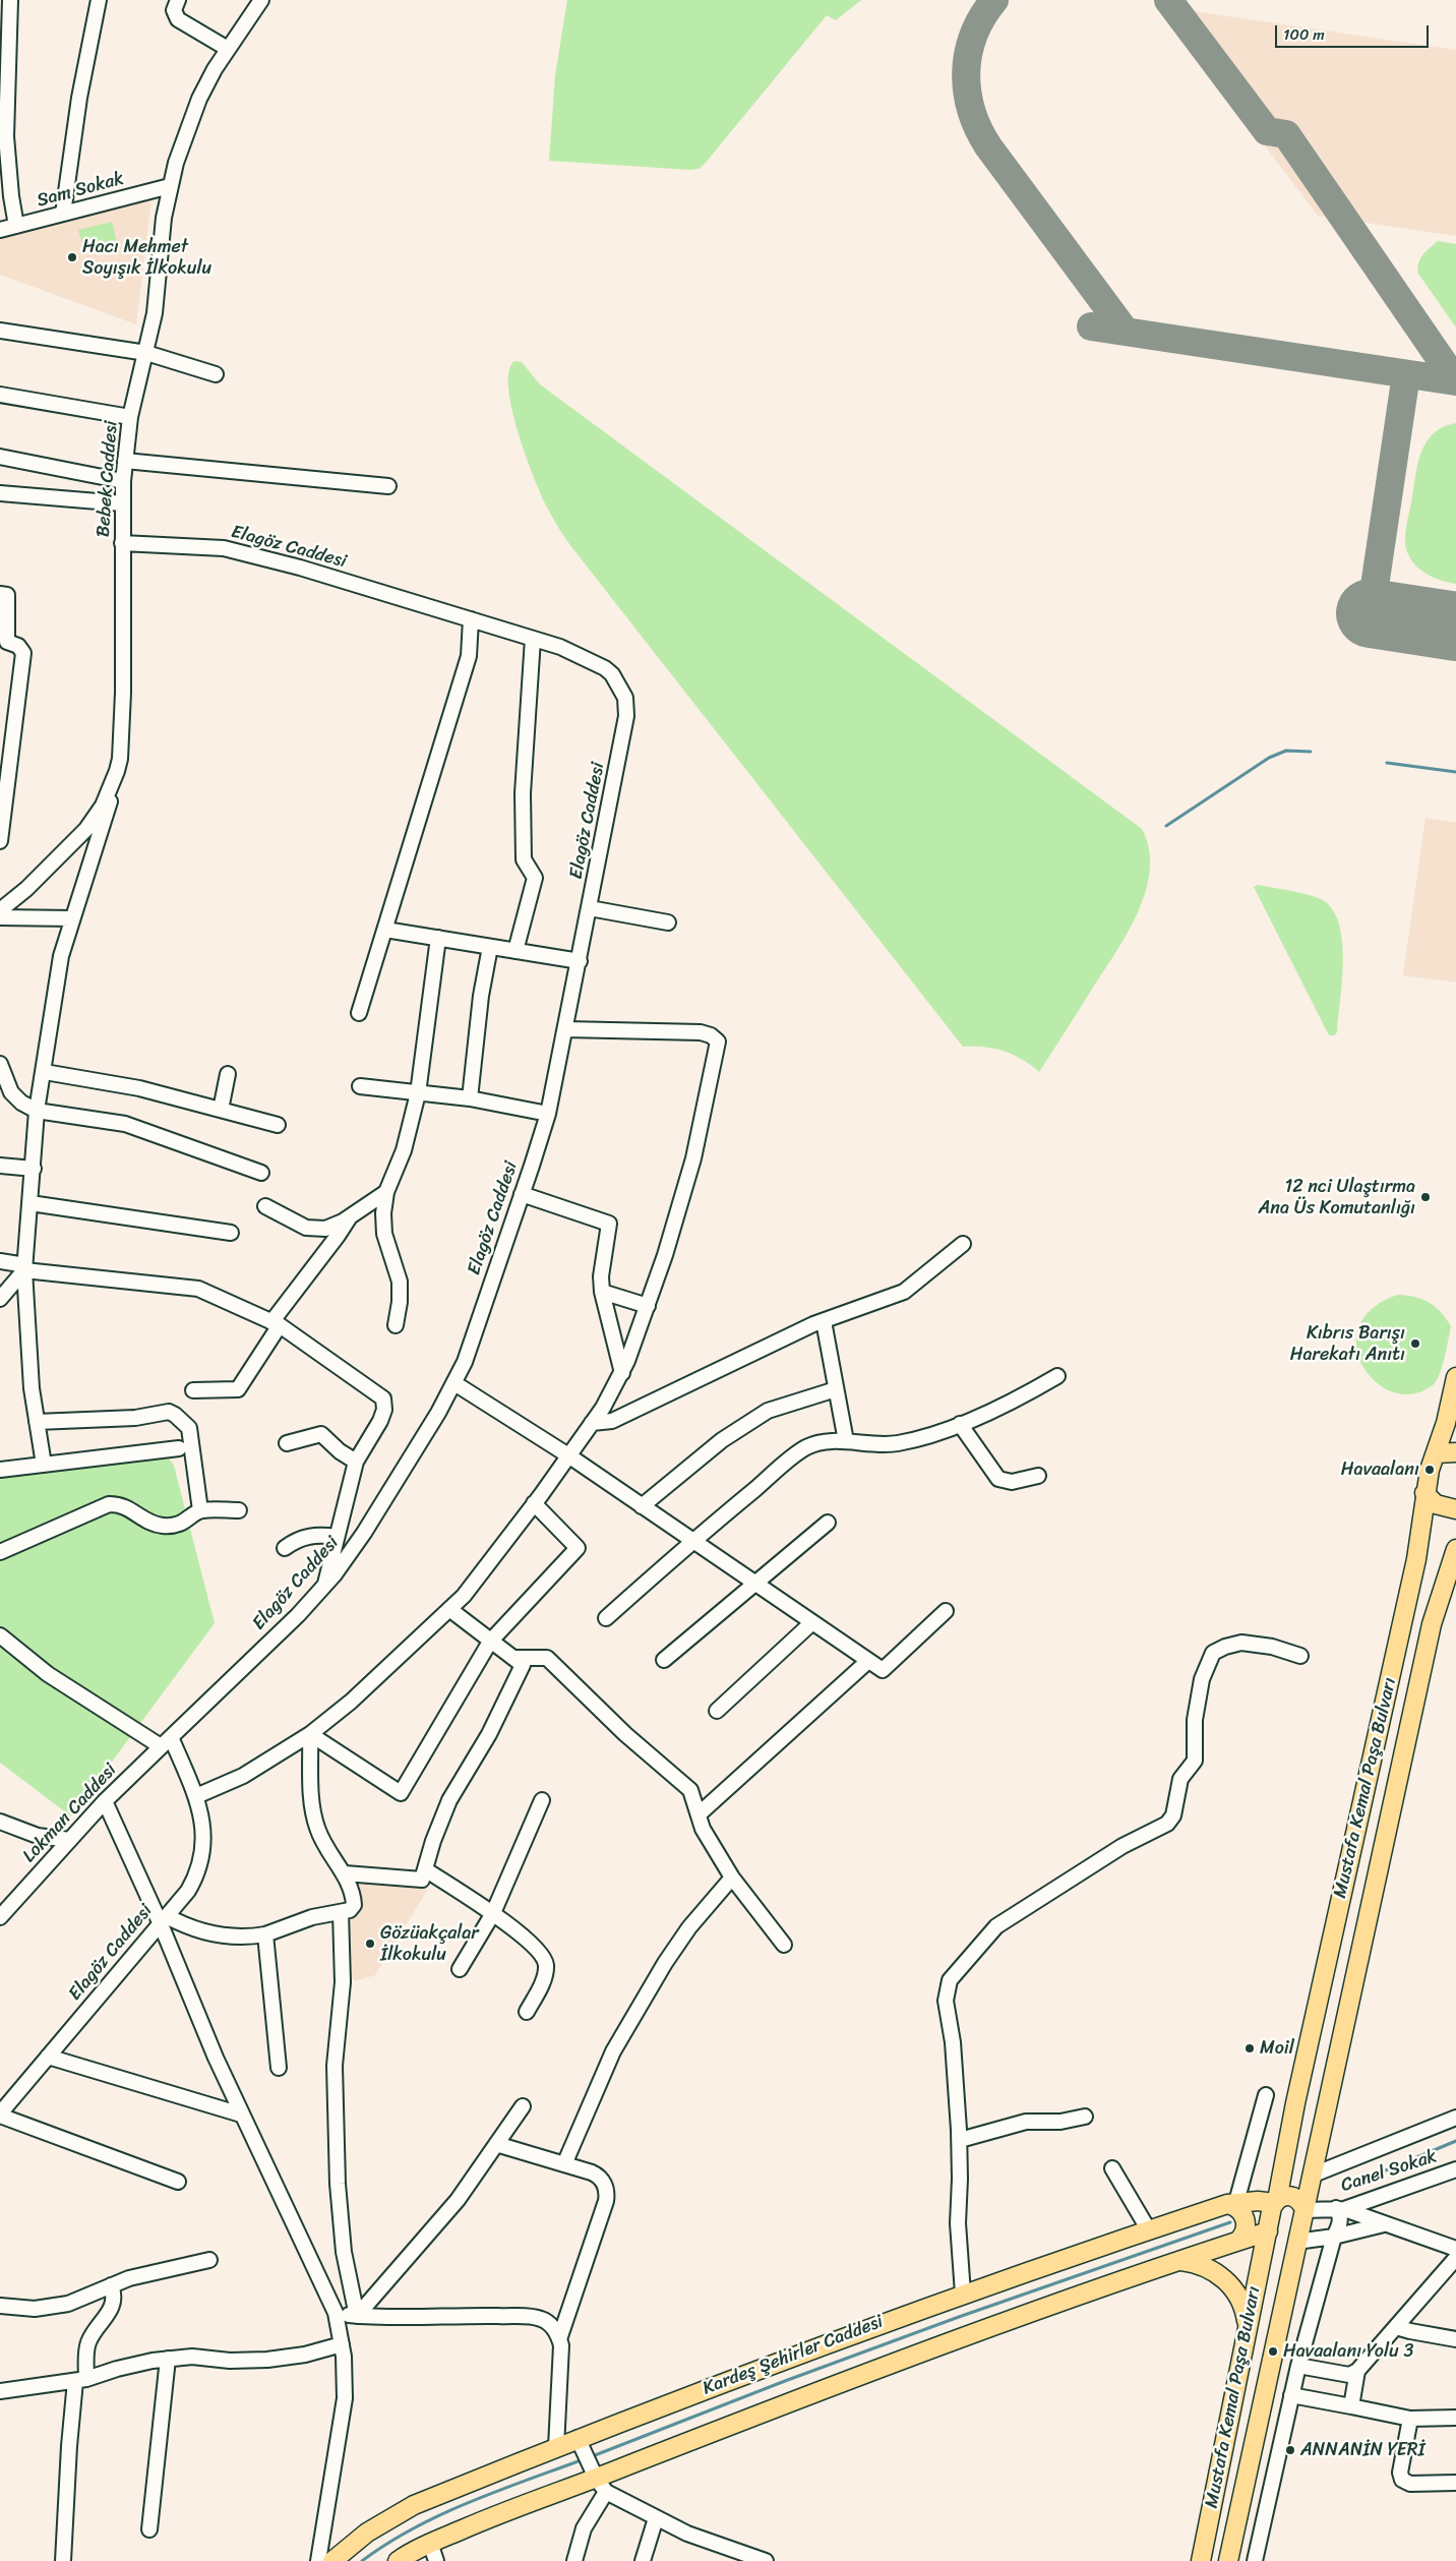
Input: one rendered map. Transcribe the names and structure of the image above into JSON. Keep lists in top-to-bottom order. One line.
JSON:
{"streets":{"main road":["Mustafa Kemal Paşa Bulvarı","Kardeş Şehirler Caddesi"],"street":["Sam Sokak","Bebek Caddesi","Elagöz Caddesi","Lokman Caddesi","Canel Sokak"]},"crossings":[["Sam Sokak","Bebek Caddesi"],["Bebek Caddesi","Elagöz Caddesi"],["Elagöz Caddesi","Lokman Caddesi"],["Mustafa Kemal Paşa Bulvarı","Canel Sokak"],["Mustafa Kemal Paşa Bulvarı","Kardeş Şehirler Caddesi"],["Canel Sokak","Kardeş Şehirler Caddesi"]],"places":["Hacı Mehmet Soyışık İlkokulu","12 nci Ulaştırma Ana Üs Komutanlığı","Kıbrıs Barışı Harekatı Anıtı","Havaalanı","Gözüakçalar İlkokulu","Moil","Havaalanı Yolu 3","ANNANİN YERİ"],"scale_bar":"100 m"}
